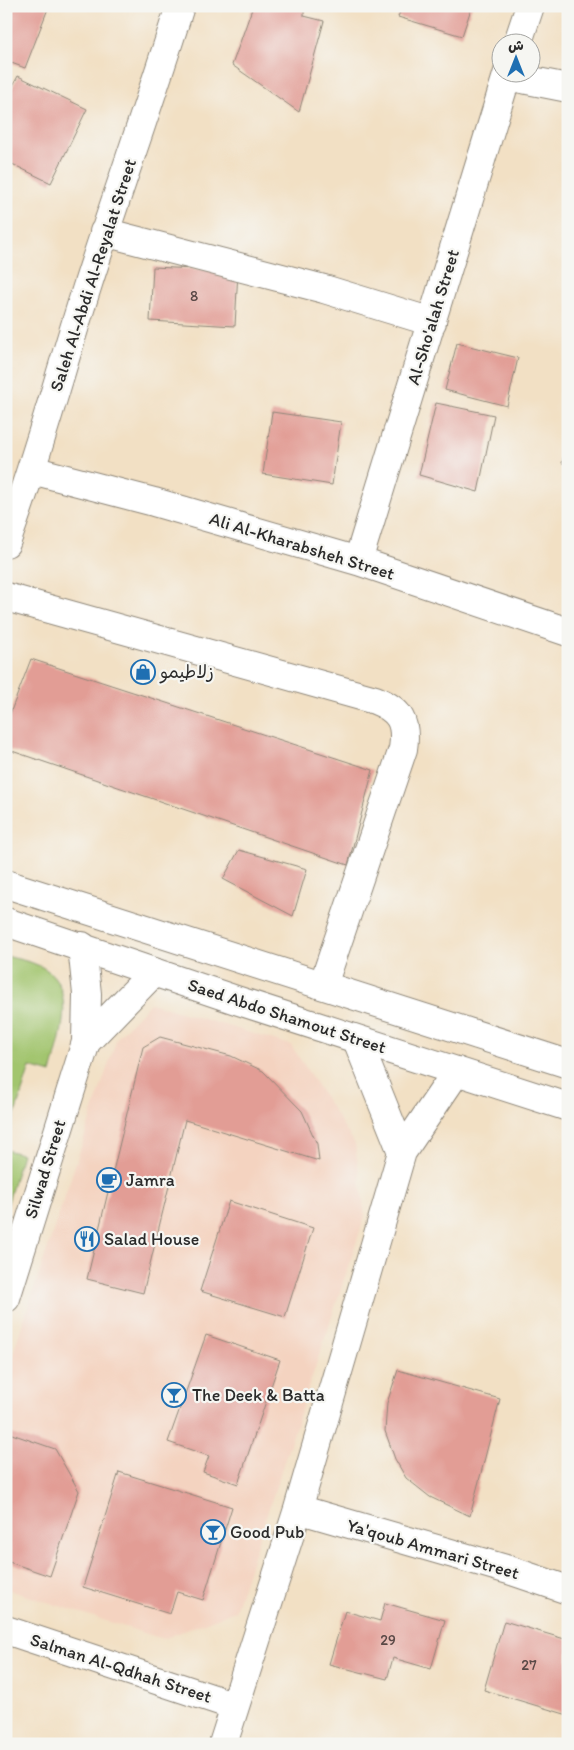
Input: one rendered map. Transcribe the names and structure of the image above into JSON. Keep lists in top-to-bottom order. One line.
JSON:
{"streets":{"street":["Saleh Al-Abdi Al-Reyalat Street","Al-Sho'alah Street","Ali Al-Kharabsheh Street","Saed Abdo Shamout Street","Silwad Street","Ya'qoub Ammari Street","Salman Al-Qdhah Street"]},"crossings":[["Saleh Al-Abdi Al-Reyalat Street","Ali Al-Kharabsheh Street"],["Al-Sho'alah Street","Ali Al-Kharabsheh Street"],["Saed Abdo Shamout Street","Silwad Street"]],"places":{"shop":["زلاطيمو"],"cafe":["Jamra"],"restaurant":["Salad House"],"bar":["The Deek & Batta","Good Pub"]},"house_numbers":["8","29","27"],"north":"top"}
